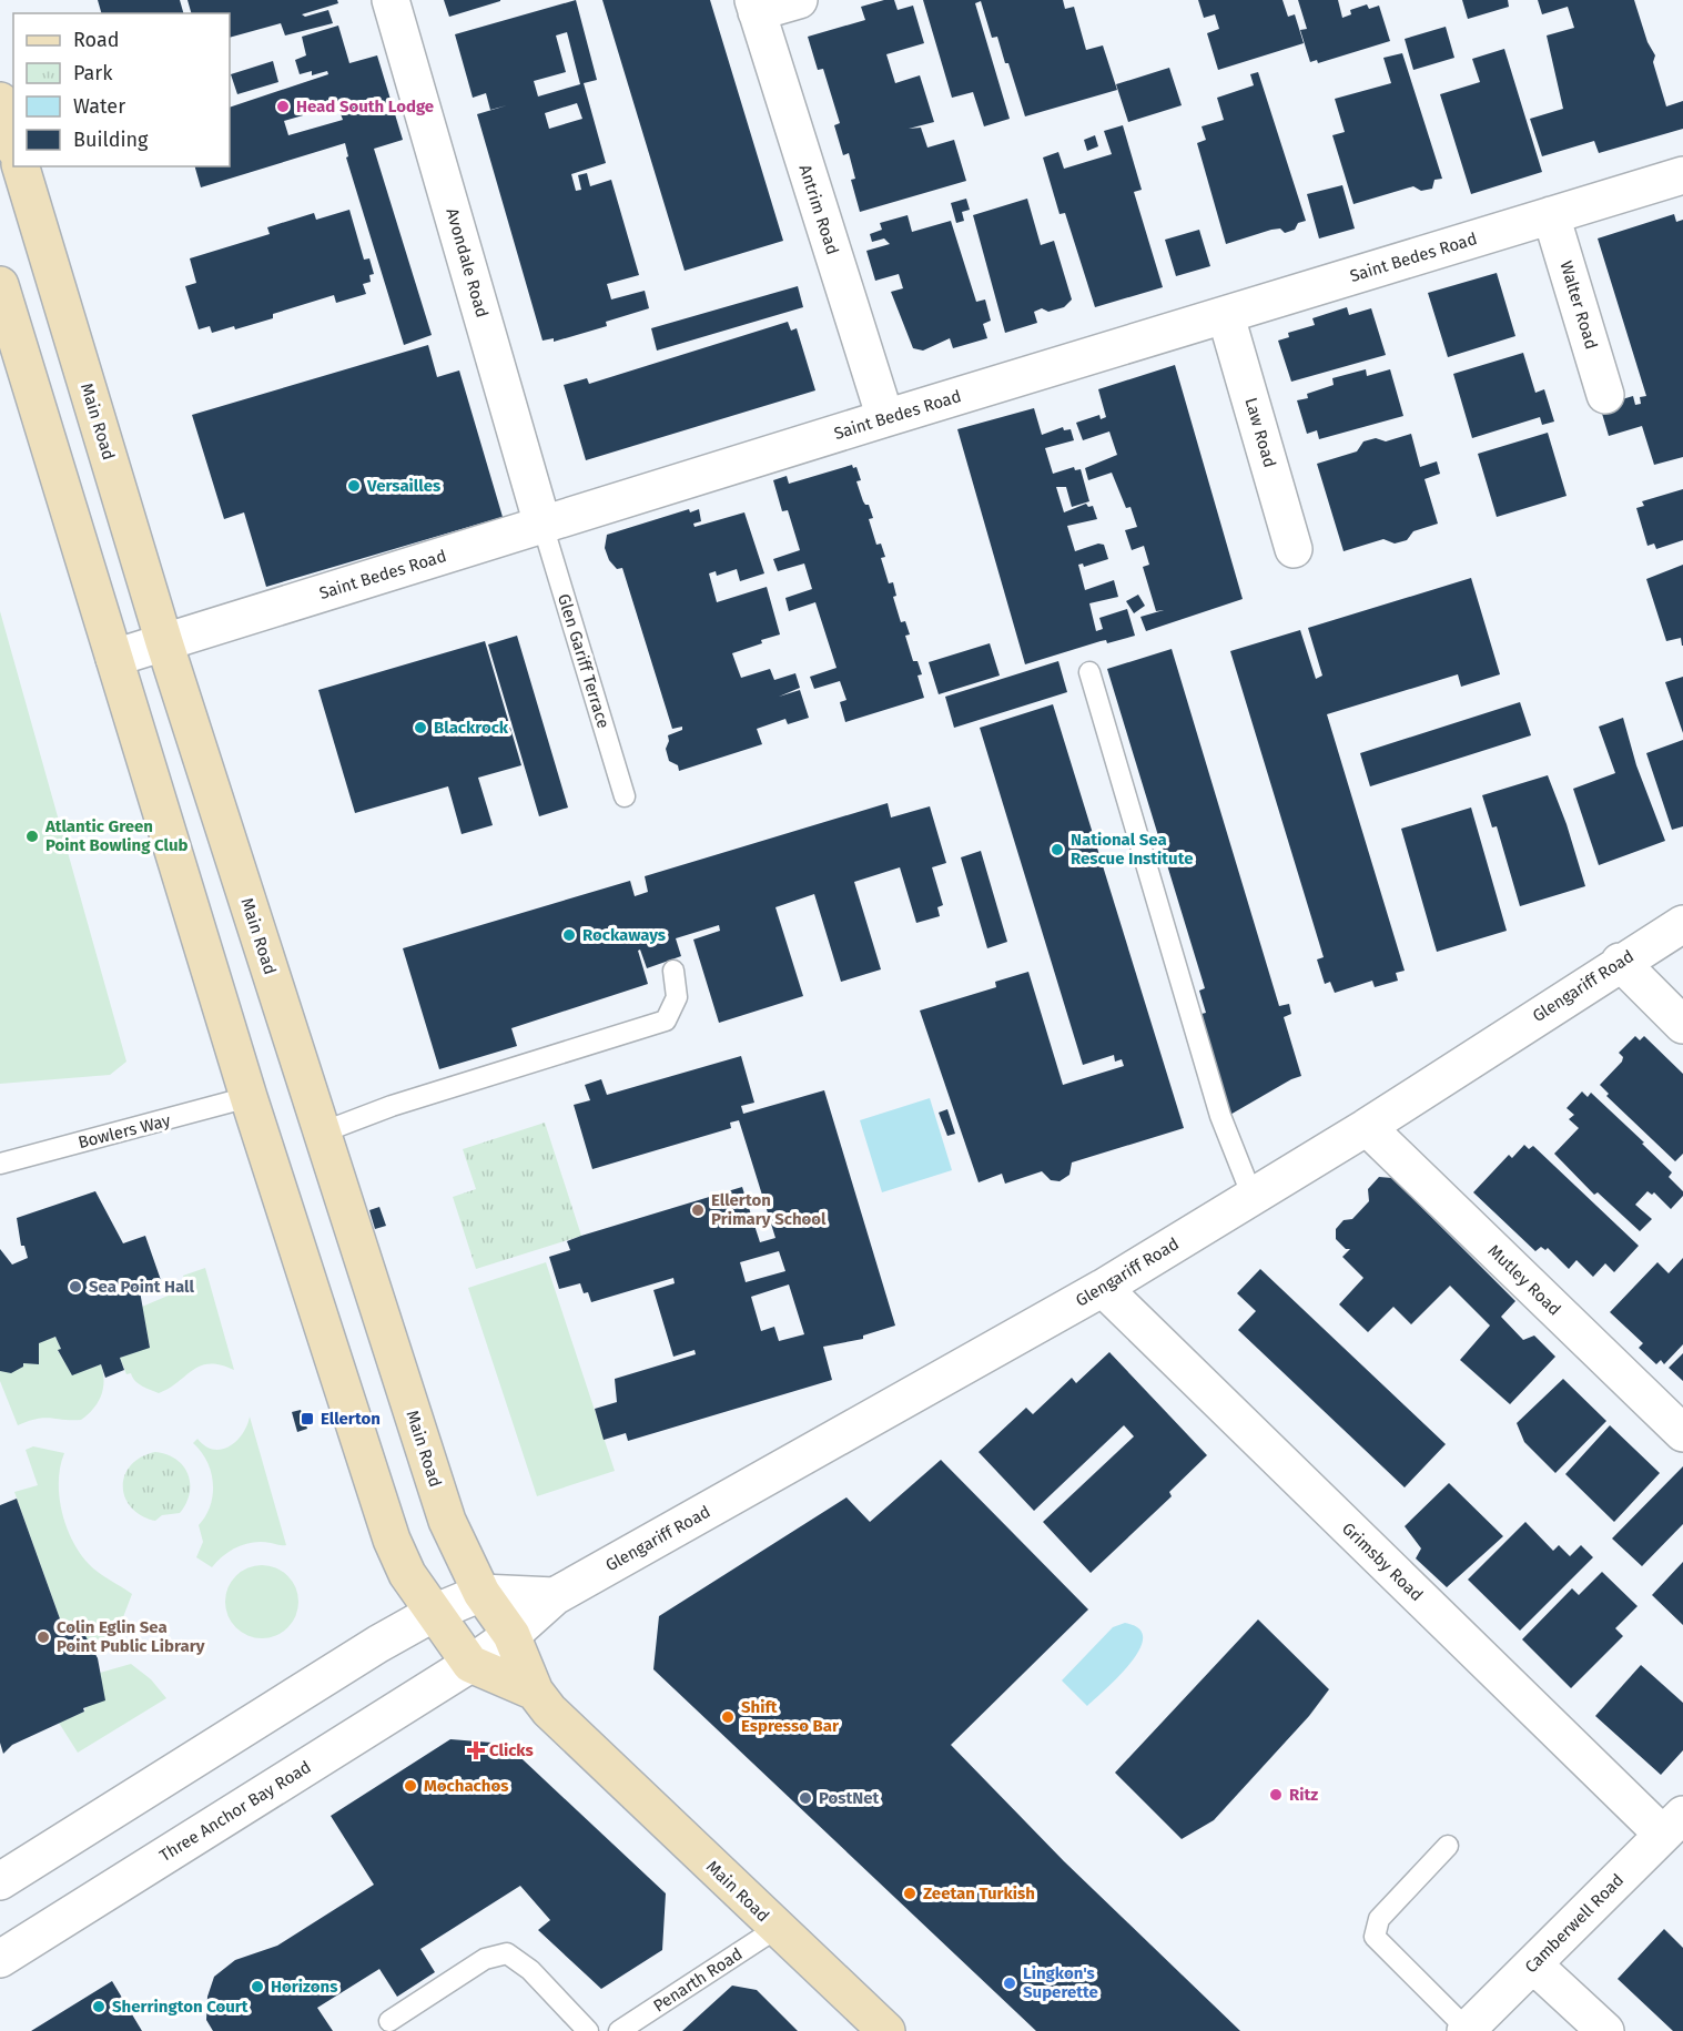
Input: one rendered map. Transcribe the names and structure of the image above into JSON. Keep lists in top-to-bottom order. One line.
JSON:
{"streets":{"main road":["Main Road"],"street":["Antrim Road","Saint Bedes Road","Avondale Road","Walter Road","Law Road","Glengariff Road","Mutley Road","Grimsby Road","Three Anchor Bay Road","Camberwell Road"],"lane":["Glen Gariff Terrace","Bowlers Way","Penarth Road"]},"crossings":[["Antrim Road","Saint Bedes Road"],["Saint Bedes Road","Avondale Road"],["Saint Bedes Road","Walter Road"],["Saint Bedes Road","Main Road"],["Saint Bedes Road","Law Road"],["Saint Bedes Road","Glen Gariff Terrace"],["Avondale Road","Glen Gariff Terrace"],["Main Road","Glengariff Road"],["Main Road","Three Anchor Bay Road"],["Main Road","Penarth Road"],["Glengariff Road","Mutley Road"],["Glengariff Road","Grimsby Road"],["Glengariff Road","Three Anchor Bay Road"],["Grimsby Road","Camberwell Road"]],"places":{"other":["Head South Lodge","Versailles","Blackrock","Atlantic Green Point Bowling Club","National Sea Rescue Institute","Rockaways","Ellerton Primary School","Sea Point Hall","Colin Eglin Sea Point Public Library","Shift Espresso Bar","Mochachos","Ritz","PostNet","Zeetan Turkish","Lingkon's Superette","Horizons","Sherrington Court"],"transit":["Ellerton"],"health":["Clicks"]},"legend":["Road","Park","Water","Building"]}
